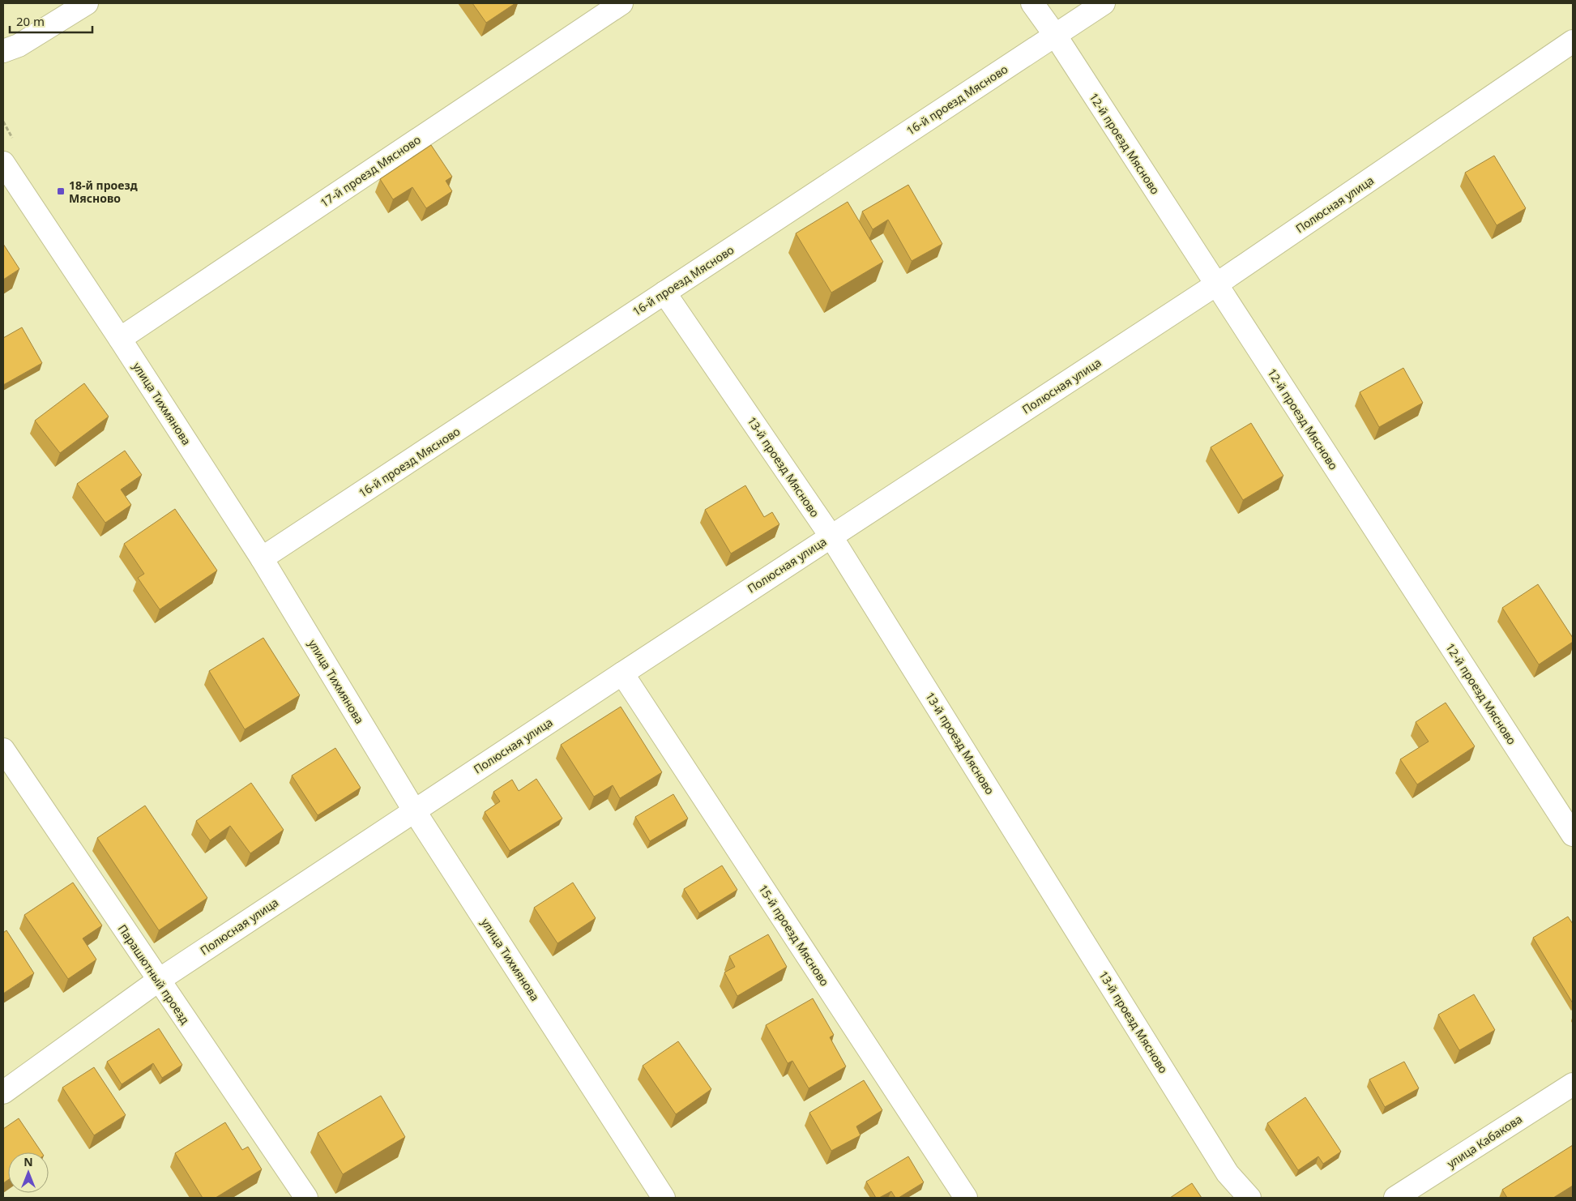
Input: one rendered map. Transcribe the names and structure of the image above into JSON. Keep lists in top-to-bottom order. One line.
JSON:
{"streets":{"street":["16-й проезд Мясново","12-й проезд Мясново","17-й проезд Мясново","Полюсная улица","улица Тихмянова","13-й проезд Мясново","15-й проезд Мясново","Парашютный проезд","улица Кабакова"]},"crossings":[["16-й проезд Мясново","12-й проезд Мясново"],["16-й проезд Мясново","улица Тихмянова"],["16-й проезд Мясново","13-й проезд Мясново"],["12-й проезд Мясново","Полюсная улица"],["17-й проезд Мясново","улица Тихмянова"],["Полюсная улица","улица Тихмянова"],["Полюсная улица","13-й проезд Мясново"],["Полюсная улица","15-й проезд Мясново"],["Полюсная улица","Парашютный проезд"]],"places":{"transit":["18-й проезд Мясново"]},"scale_bar":"20 m","north":"top"}
